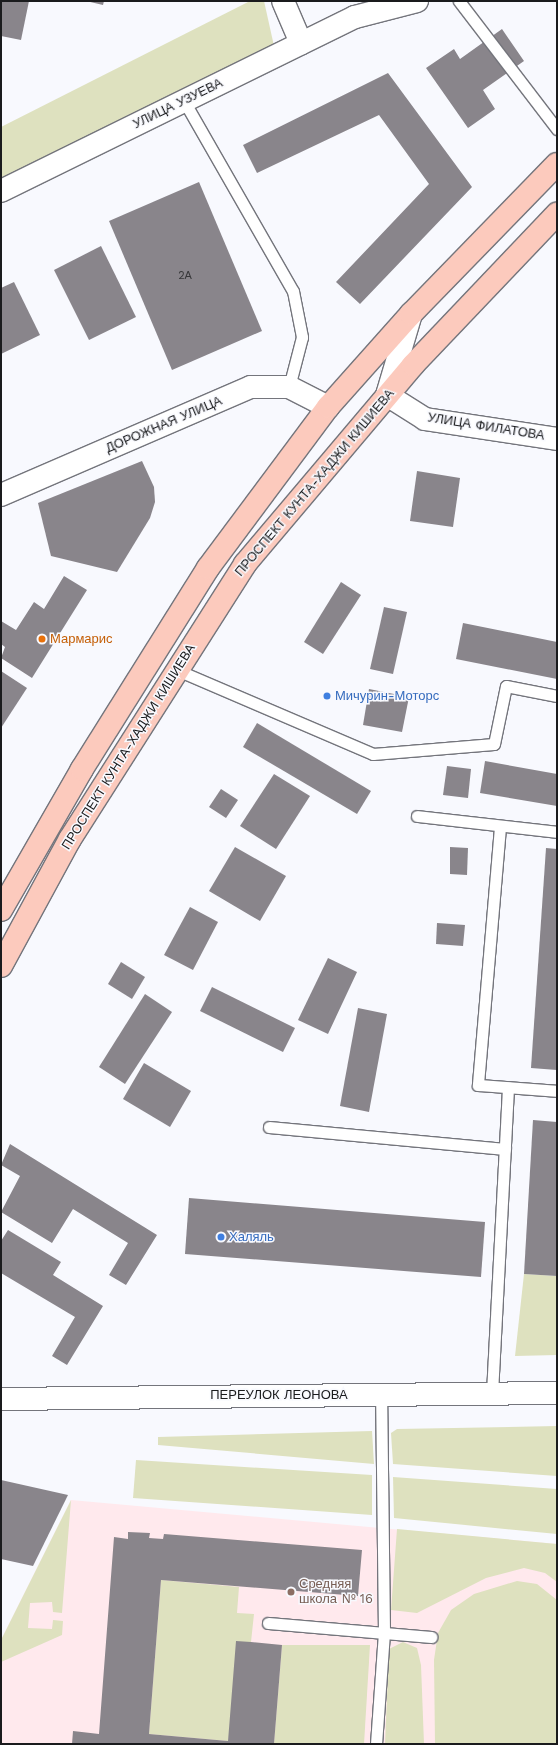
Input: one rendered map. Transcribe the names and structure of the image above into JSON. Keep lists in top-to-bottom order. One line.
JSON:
{"streets":{"main road":["ПРОСПЕКТ КУНТА-ХАДЖИ КИШИЕВА"],"street":["УЛИЦА УЗУЕВА","ДОРОЖНАЯ УЛИЦА","УЛИЦА ФИЛАТОВА","ПЕРЕУЛОК ЛЕОНОВА"]},"crossings":[["ДОРОЖНАЯ УЛИЦА","ПРОСПЕКТ КУНТА-ХАДЖИ КИШИЕВА"],["УЛИЦА ФИЛАТОВА","ПРОСПЕКТ КУНТА-ХАДЖИ КИШИЕВА"]],"places":["Мармарис","Мичурин-Моторс","Халяль","Средняя школа № 16"],"house_numbers":["2А"]}
